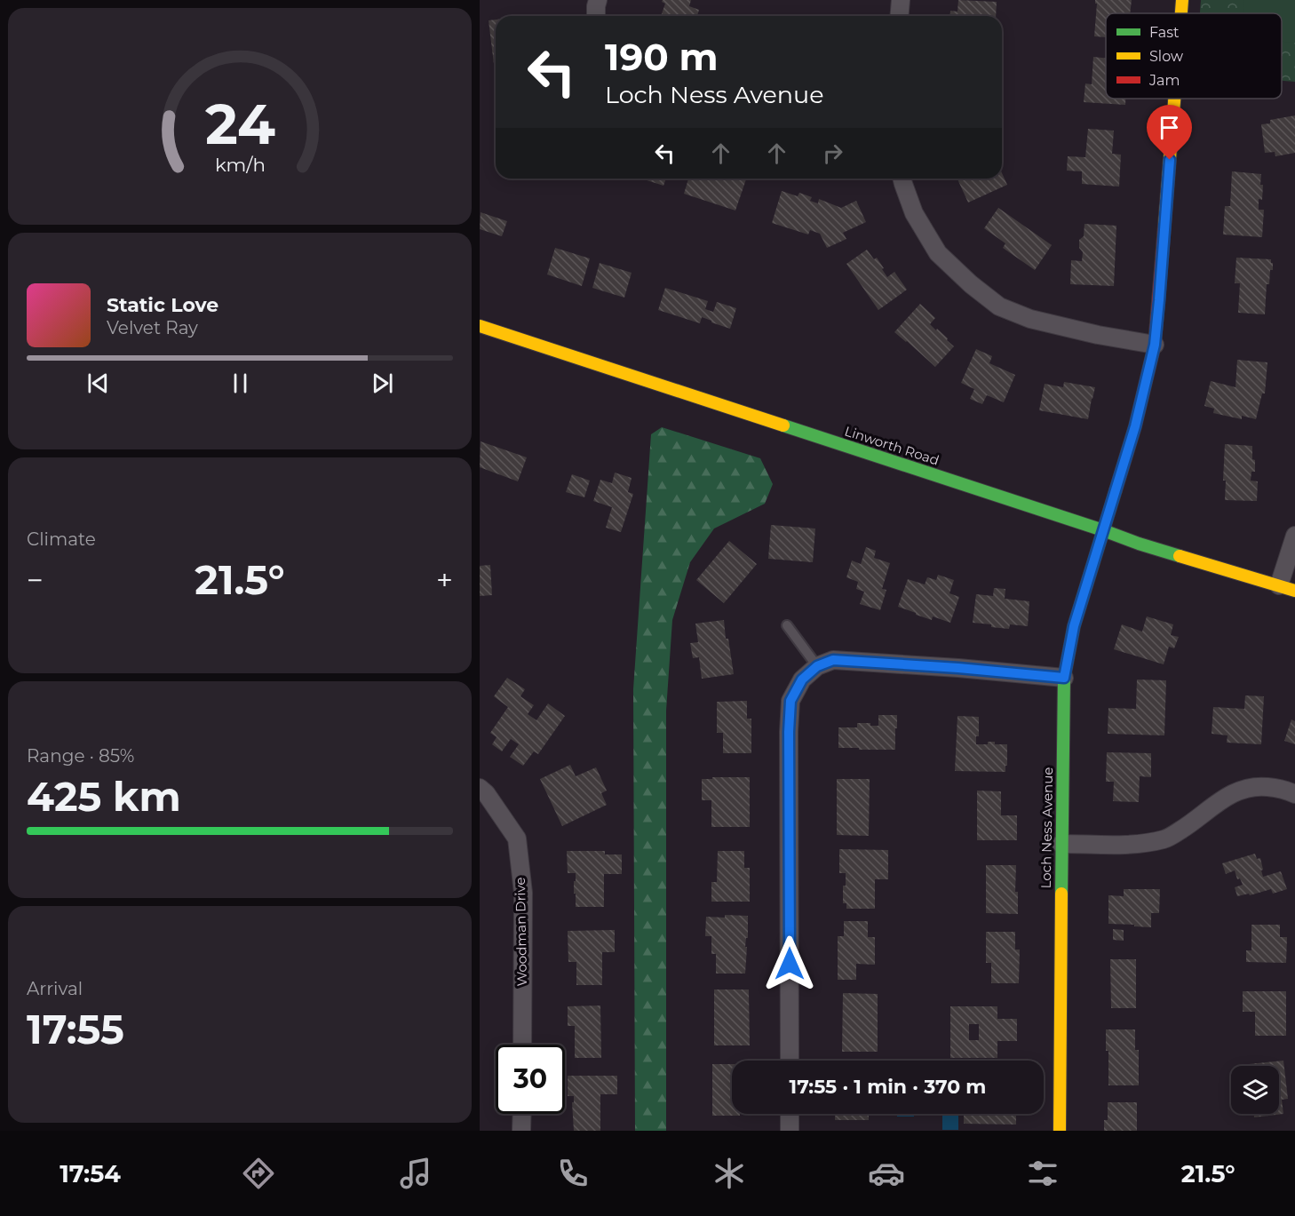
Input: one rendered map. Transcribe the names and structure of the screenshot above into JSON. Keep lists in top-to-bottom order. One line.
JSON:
{"streets":{"street":["Linworth Road","Loch Ness Avenue","Woodman Drive"]},"crossings":[["Linworth Road","Loch Ness Avenue"]],"legend":["Fast","Slow","Jam"],"page":{"turn":["190 m","Loch Ness Avenue"],"song":["Static Love","Velvet Ray"],"tile":["Climate",["Range · 85%","425 km"],["Arrival","17:55"]],"heat":["−","21.5°","+"],"limit":"30","trip":"17:55 · 1 min · 370 m","tabs":["17:54","21.5°"],"gauge":["24","km/h"]}}
